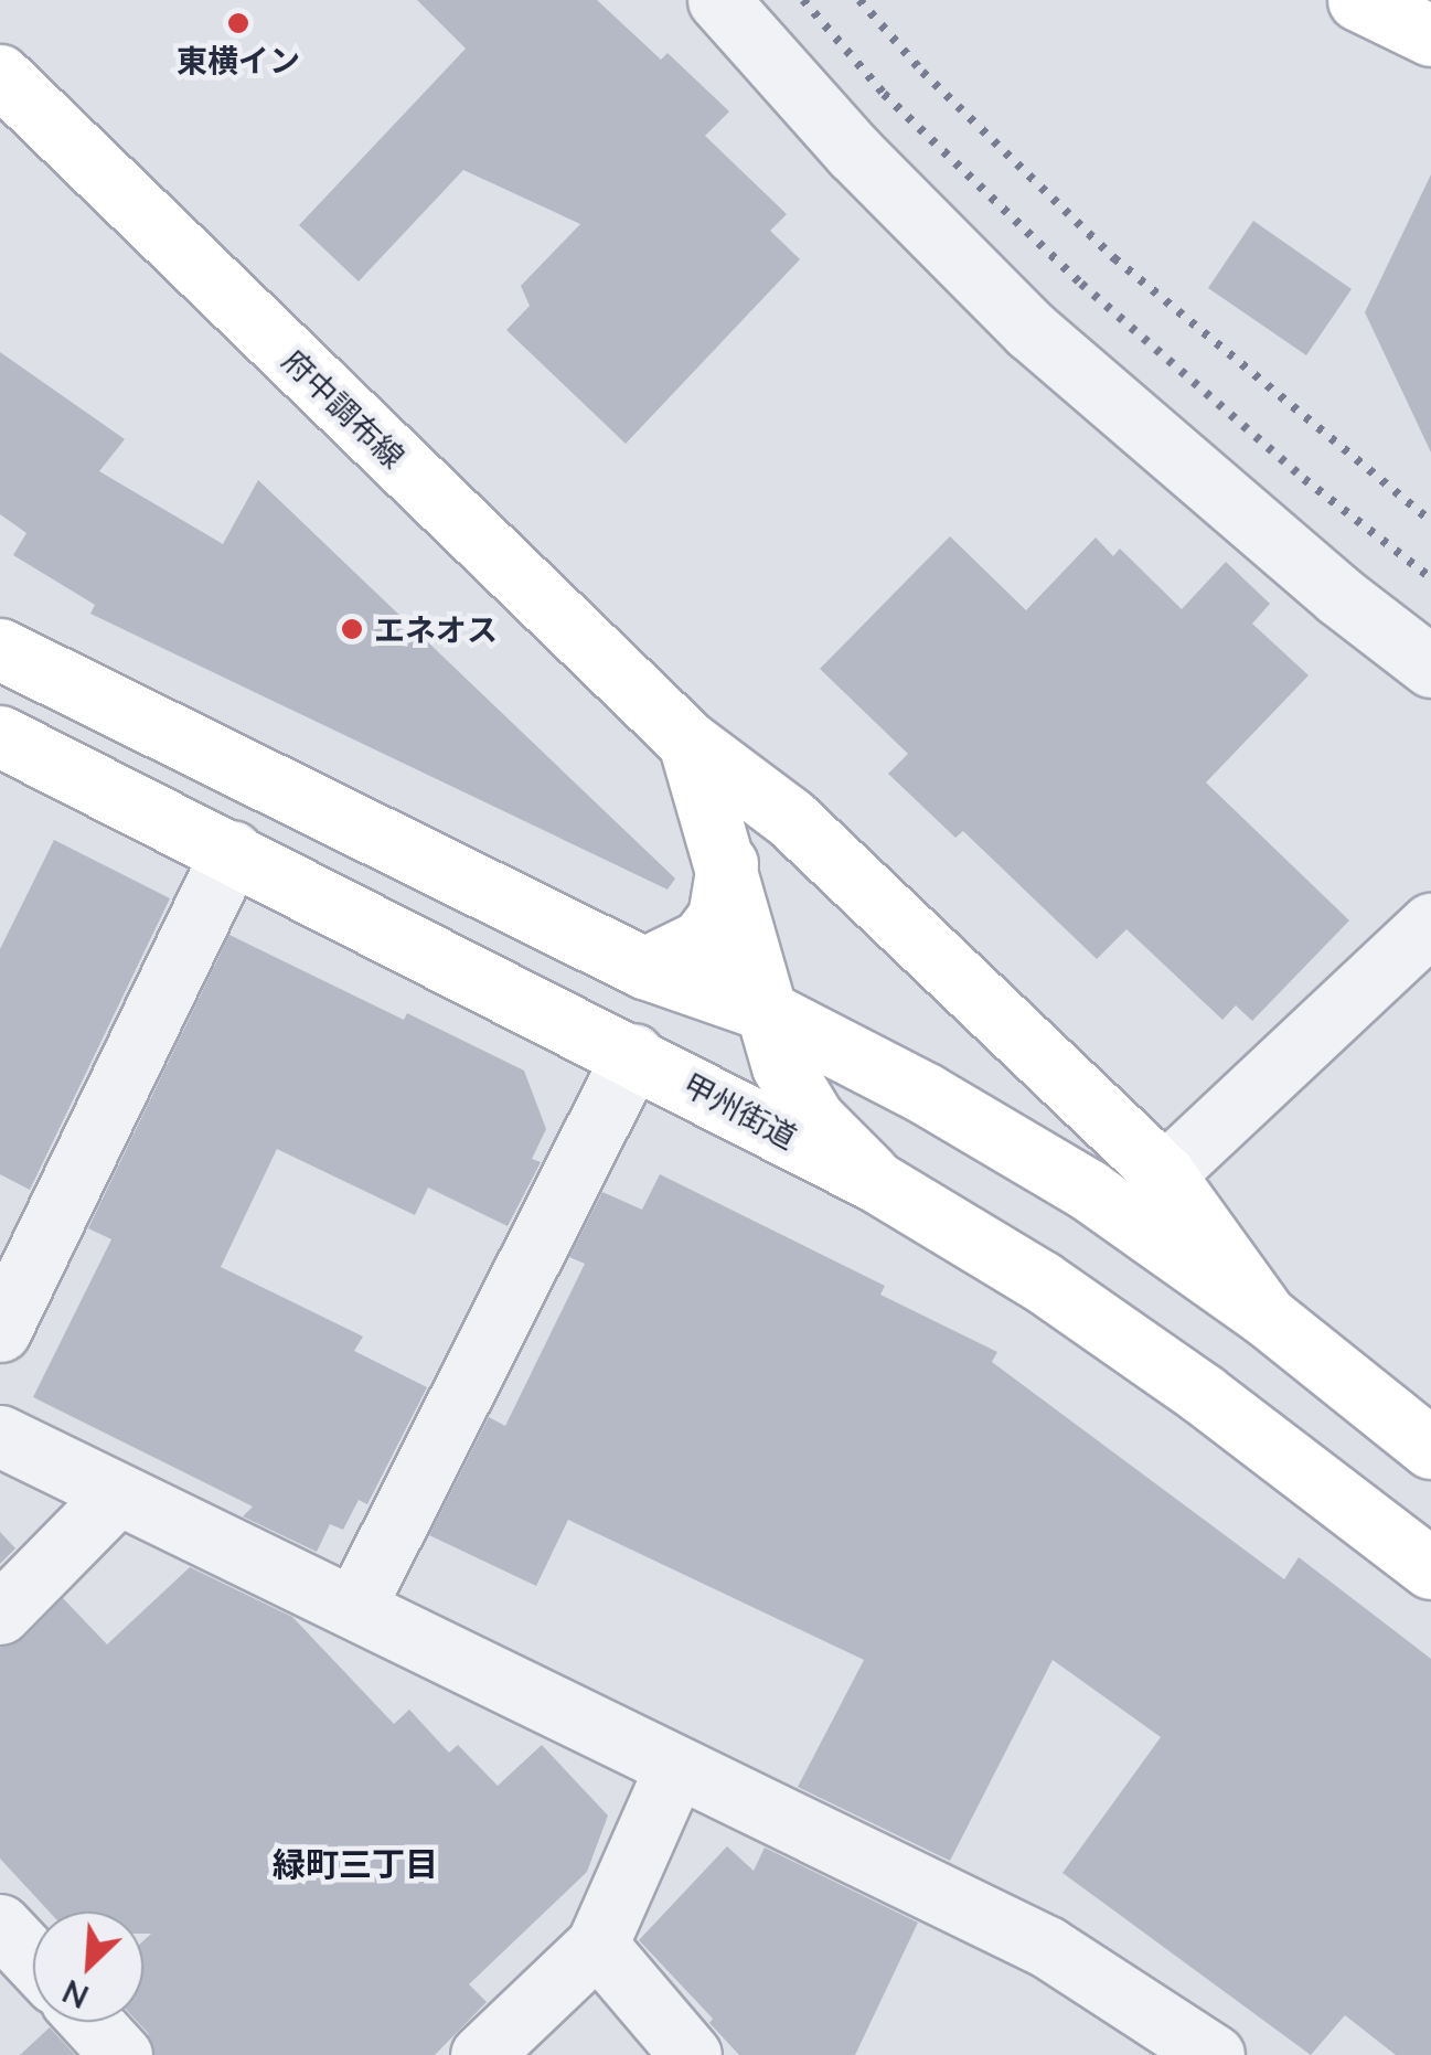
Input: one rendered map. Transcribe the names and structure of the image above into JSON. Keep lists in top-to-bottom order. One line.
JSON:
{"streets":{"main road":["府中調布線","甲州街道"]},"districts":["緑町三丁目"],"places":["東横イン","エネオス"],"north":"bottom left"}
